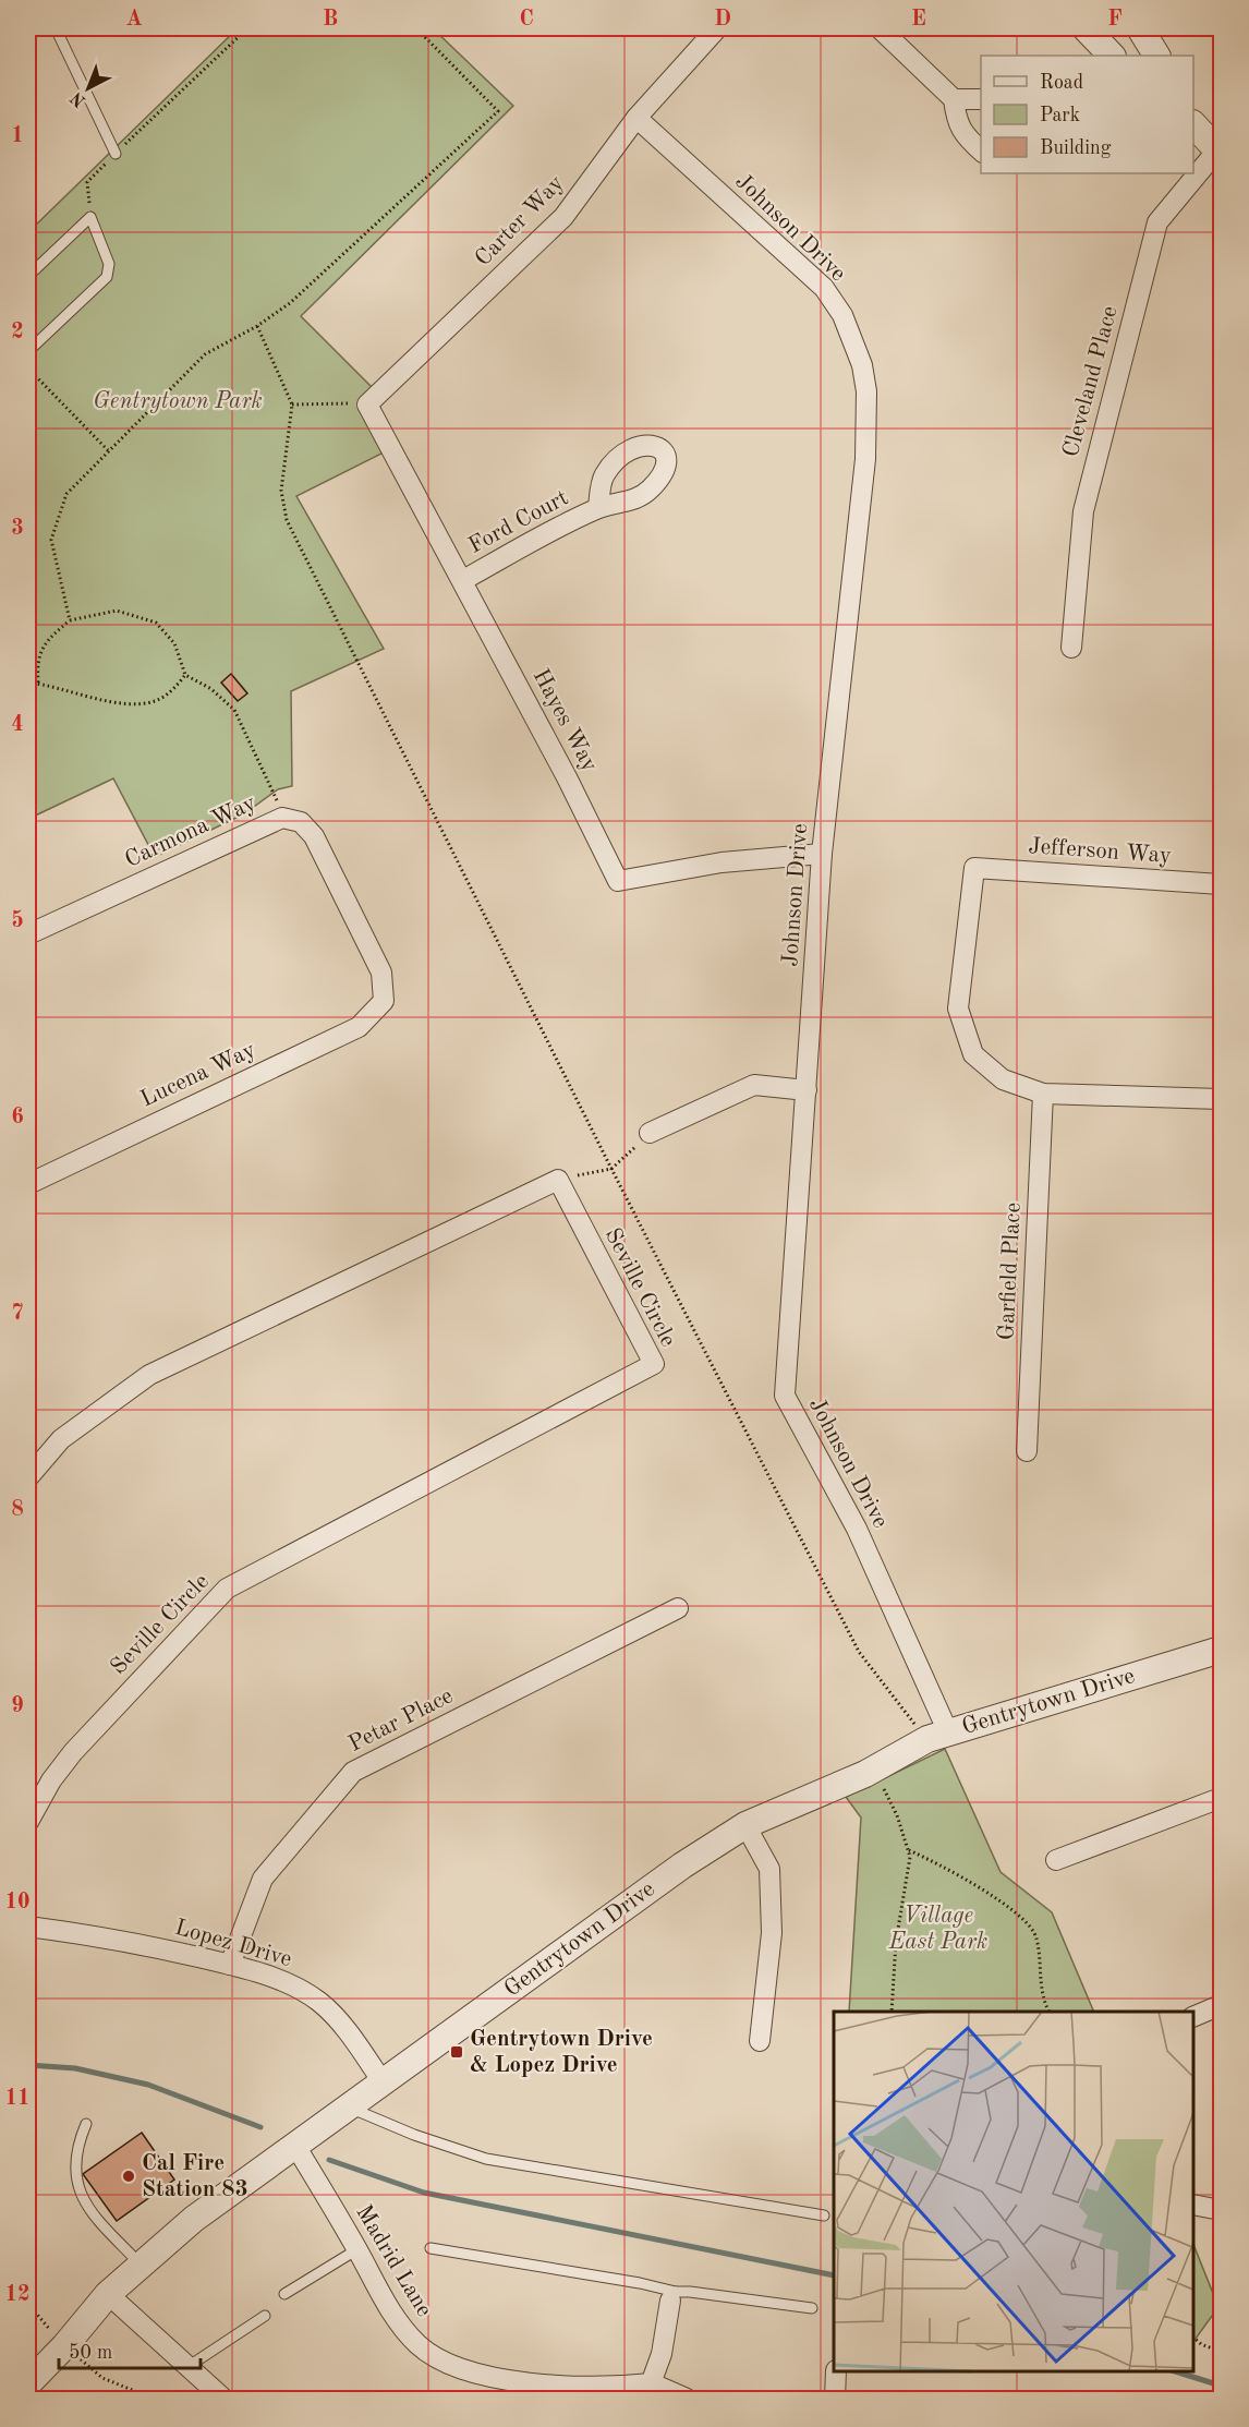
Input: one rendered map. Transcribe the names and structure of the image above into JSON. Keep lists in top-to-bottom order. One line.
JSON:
{"streets":{"street":["Carter Way","Johnson Drive","Cleveland Place","Ford Court","Hayes Way","Carmona Way","Jefferson Way","Lucena Way","Garfield Place","Seville Circle","Gentrytown Drive","Petar Place","Lopez Drive","Madrid Lane"]},"crossings":[["Carter Way","Johnson Drive"],["Carter Way","Hayes Way"],["Johnson Drive","Hayes Way"],["Johnson Drive","Gentrytown Drive"],["Ford Court","Hayes Way"],["Carmona Way","Lucena Way"],["Jefferson Way","Garfield Place"],["Gentrytown Drive","Lopez Drive"],["Gentrytown Drive","Madrid Lane"],["Petar Place","Lopez Drive"]],"parks":["Gentrytown Park","Village East Park"],"places":{"transit":["Gentrytown Drive & Lopez Drive"],"other":["Cal Fire Station 83"]},"legend":["Road","Park","Building"],"scale_bar":"50 m","north":"bottom left","grid":{"columns":["A","B","C","D","E","F"],"rows":["1","2","3","4","5","6","7","8","9","10","11","12"]}}
